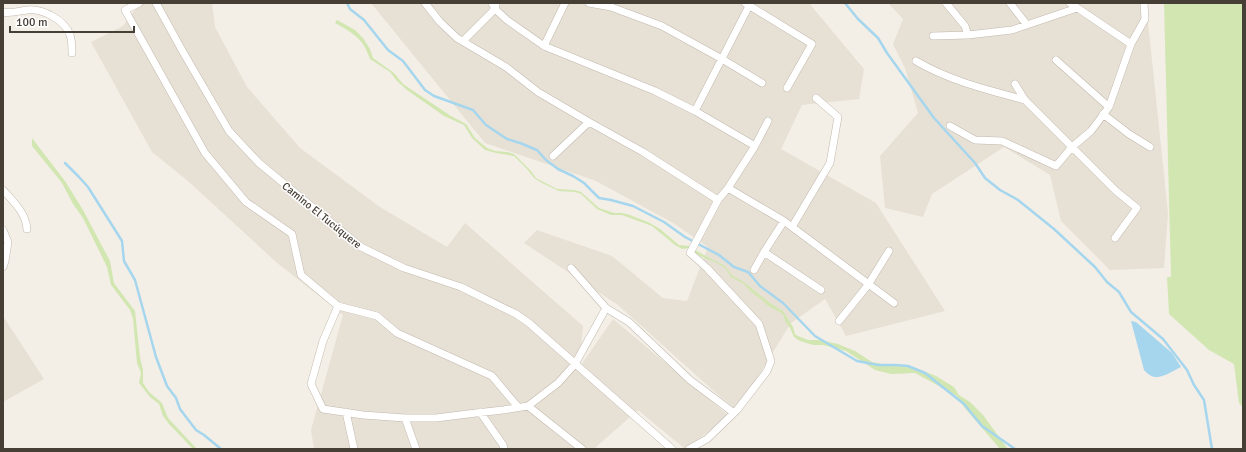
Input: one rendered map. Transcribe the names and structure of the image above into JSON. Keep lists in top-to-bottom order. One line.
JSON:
{"streets":{"street":["Camino El Tucúquere"]},"scale_bar":"100 m"}
